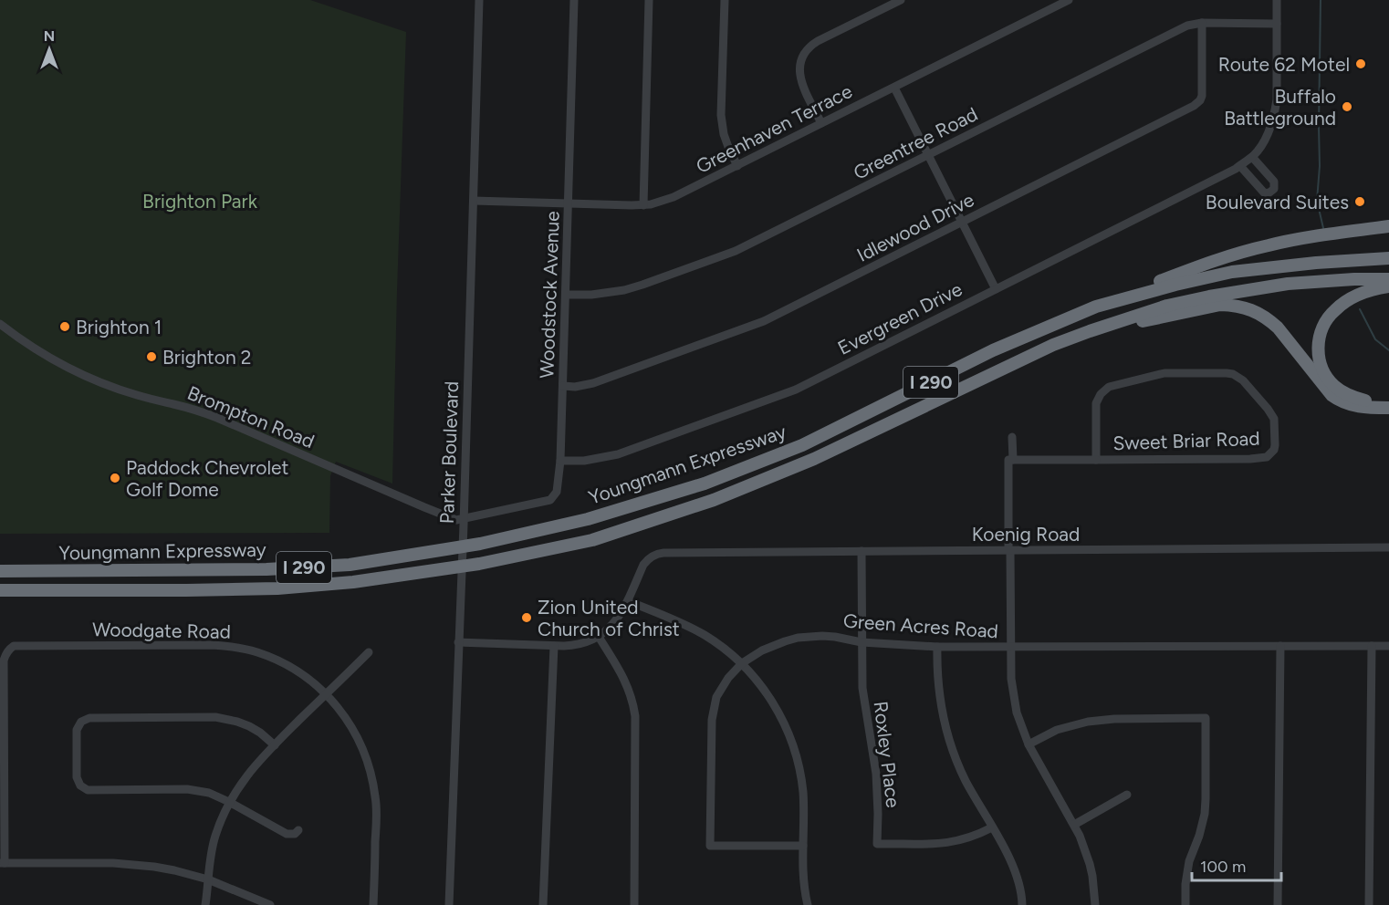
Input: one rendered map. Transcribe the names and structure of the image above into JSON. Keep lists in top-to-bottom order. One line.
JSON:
{"streets":{"highway":["I 290","Youngmann Expressway"],"street":["Greenhaven Terrace","Greentree Road","Idlewood Drive","Woodstock Avenue","Evergreen Drive","Brompton Road","Sweet Briar Road","Parker Boulevard","Koenig Road","Green Acres Road","Woodgate Road","Roxley Place"]},"crossings":[["Greenhaven Terrace","Woodstock Avenue"],["Greenhaven Terrace","Parker Boulevard"],["Greentree Road","Idlewood Drive"],["Greentree Road","Woodstock Avenue"],["Greentree Road","Evergreen Drive"],["Idlewood Drive","Woodstock Avenue"],["Woodstock Avenue","Evergreen Drive"],["Woodstock Avenue","Brompton Road"],["Woodstock Avenue","Parker Boulevard"],["Brompton Road","Parker Boulevard"],["Koenig Road","Roxley Place"],["Green Acres Road","Roxley Place"]],"parks":["Brighton Park"],"places":["Route 62 Motel","Buffalo Battleground","Boulevard Suites","Brighton 1","Brighton 2","Paddock Chevrolet Golf Dome","Zion United Church of Christ"],"scale_bar":"100 m","north":"top"}
